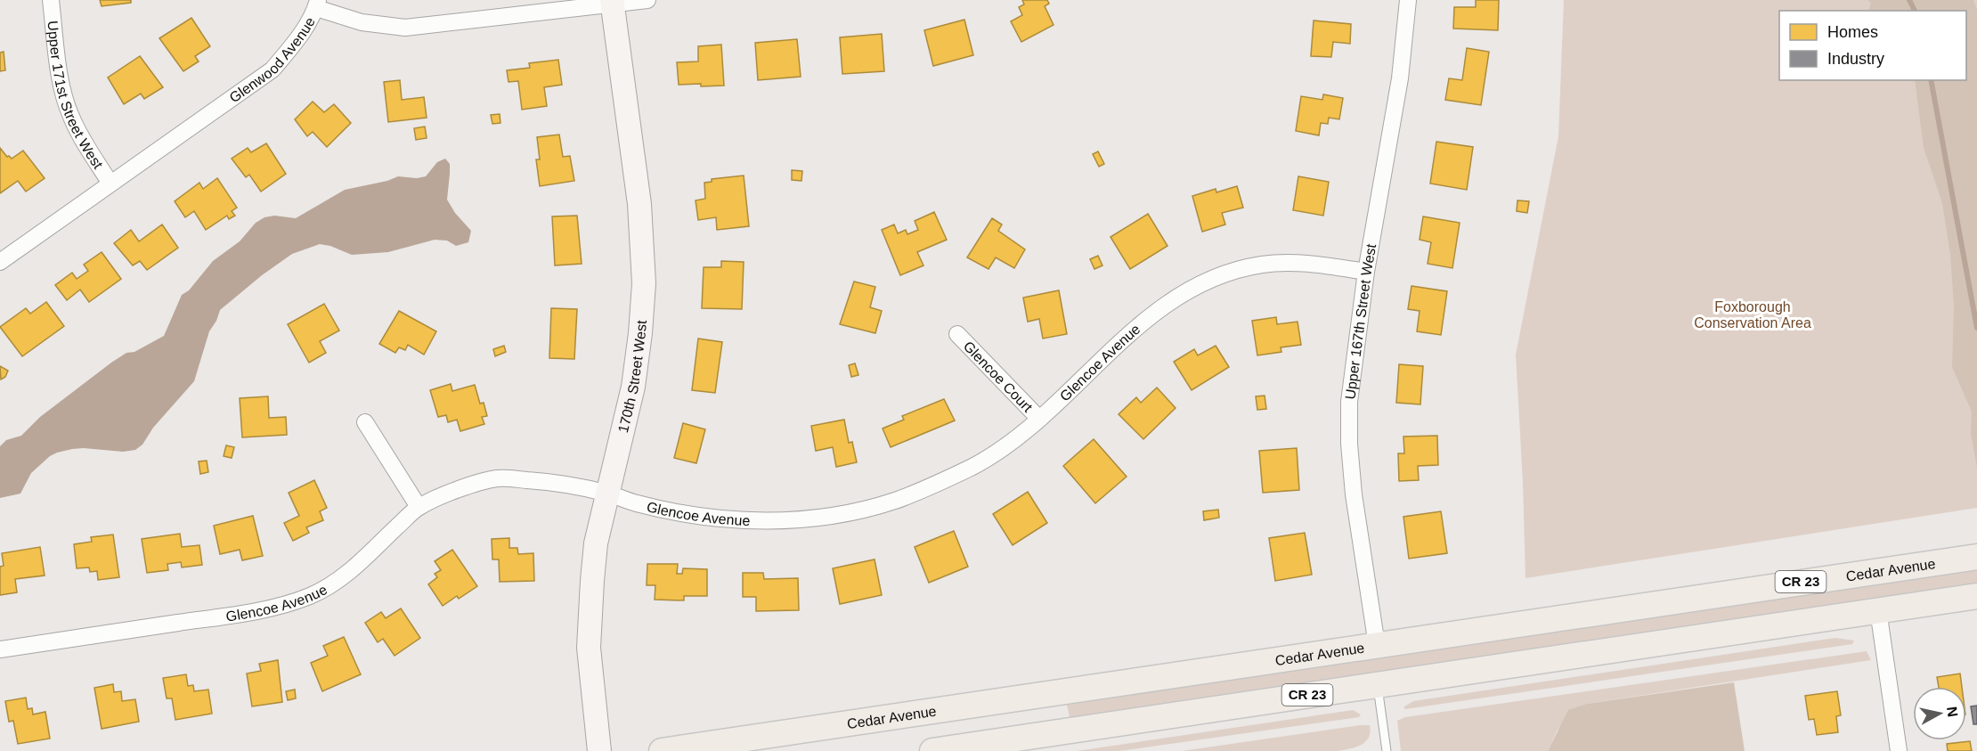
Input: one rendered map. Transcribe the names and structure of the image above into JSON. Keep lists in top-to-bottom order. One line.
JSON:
{"streets":{"main road":["Cedar Avenue","CR 23"],"street":["Glenwood Avenue","Upper 171st Street West","Upper 167th Street West","Glencoe Avenue","170th Street West","Glencoe Court"]},"crossings":[["Glenwood Avenue","Upper 171st Street West"],["Glenwood Avenue","170th Street West"],["Upper 167th Street West","Glencoe Avenue"],["Upper 167th Street West","Cedar Avenue"],["Glencoe Avenue","170th Street West"],["Glencoe Avenue","Glencoe Court"]],"parks":["Foxborough Conservation Area"],"legend":["Homes","Industry"],"north":"right"}
